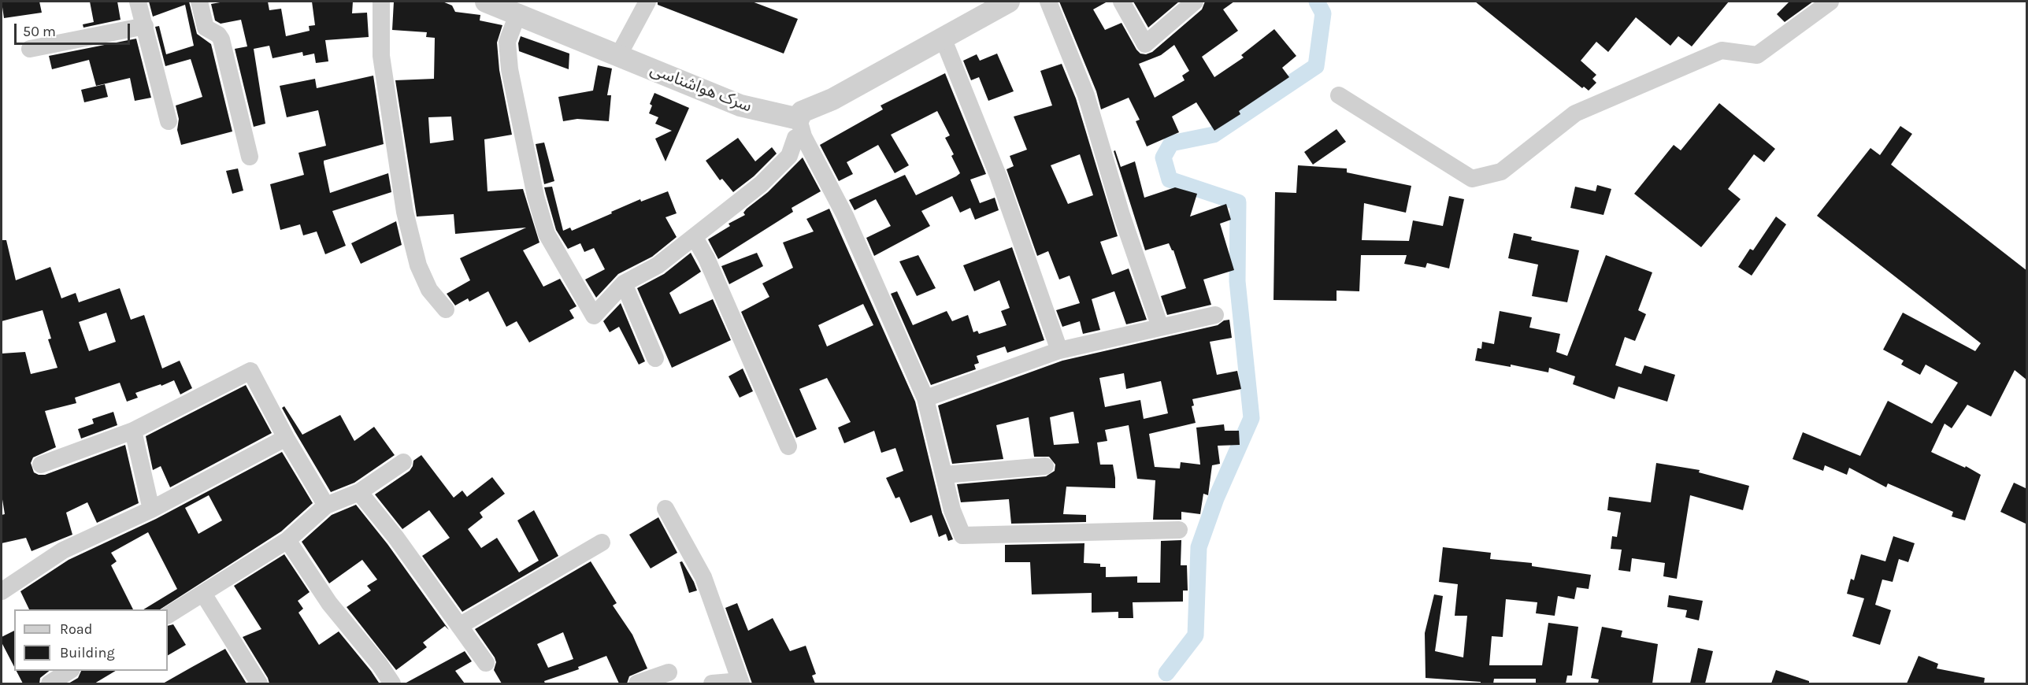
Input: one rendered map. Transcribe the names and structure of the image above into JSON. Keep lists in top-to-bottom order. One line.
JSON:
{"streets":{"street":["سرک هواشناسی"]},"legend":["Road","Building"],"scale_bar":"50 m"}
